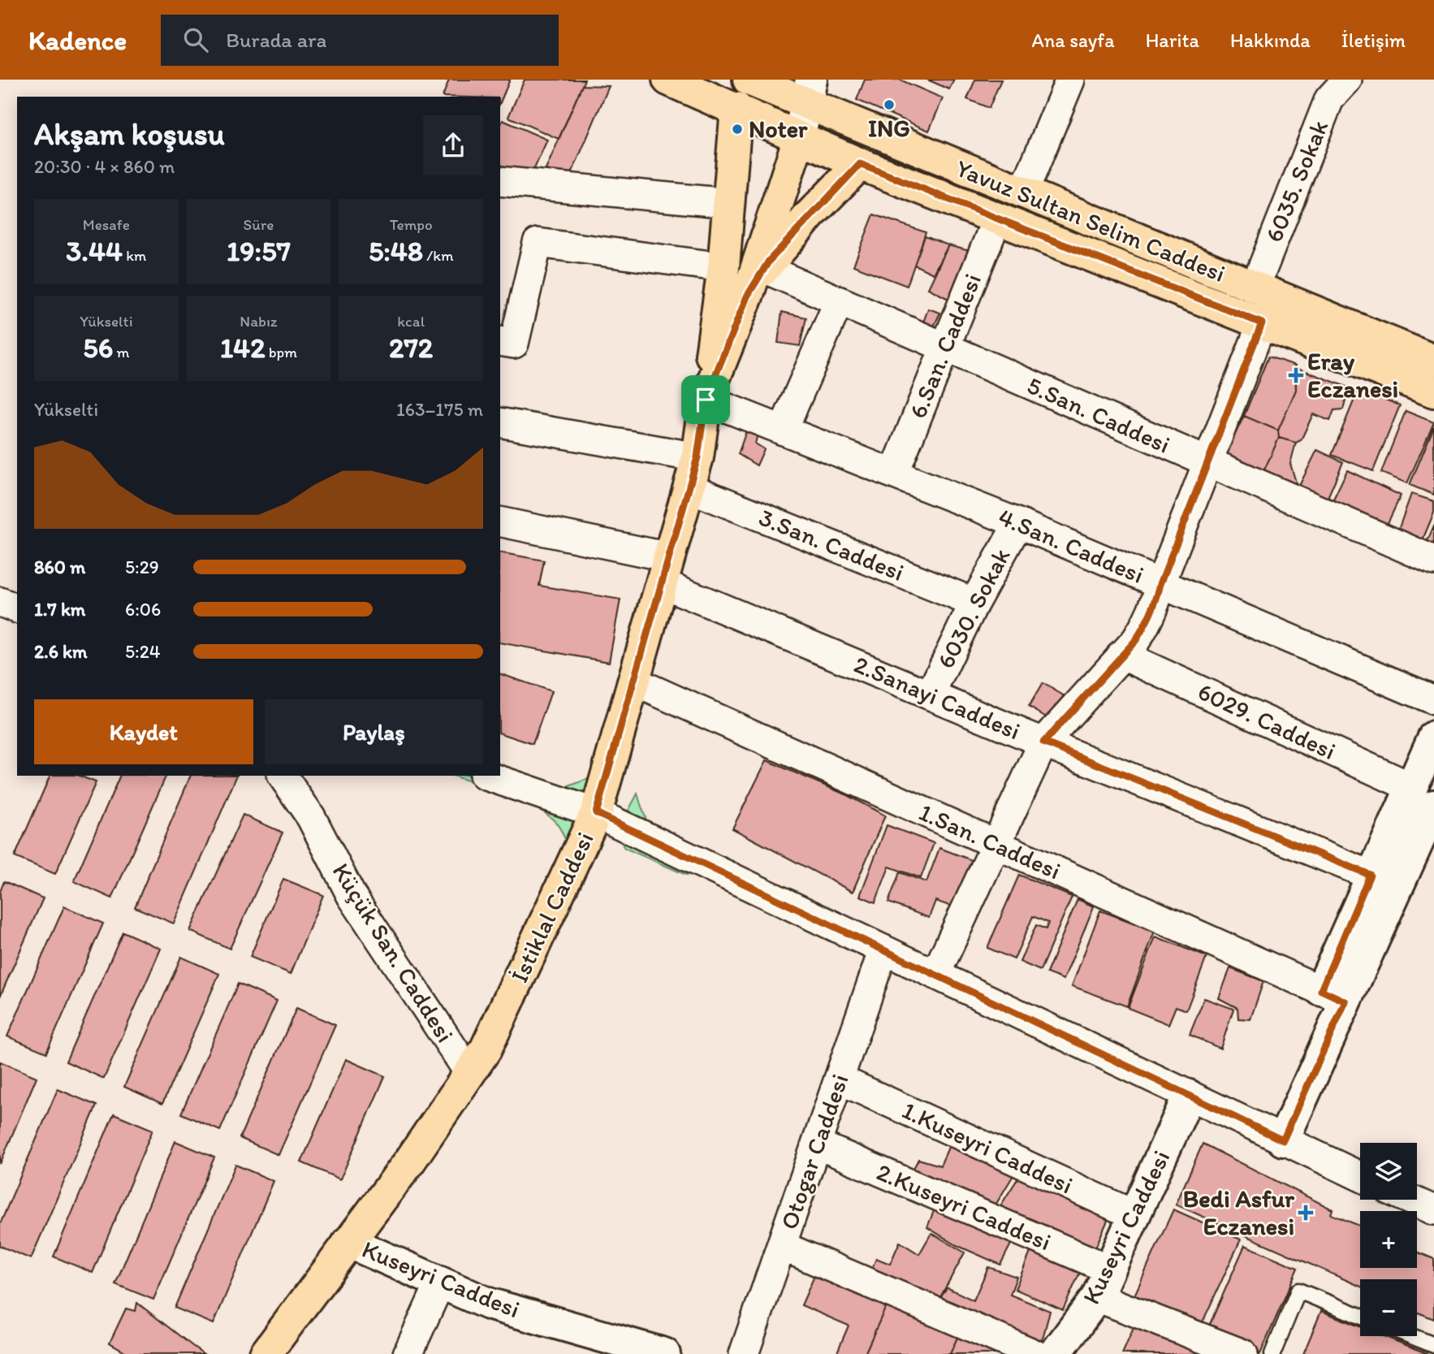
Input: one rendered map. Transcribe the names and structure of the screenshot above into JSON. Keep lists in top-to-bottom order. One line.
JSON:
{"streets":{"main road":["Yavuz Sultan Selim Caddesi","İstiklal Caddesi"],"street":["6035. Sokak","6.San. Caddesi","5.San. Caddesi","3.San. Caddesi","4.San. Caddesi","6030. Sokak","2.Sanayi Caddesi","6029. Caddesi","1.San. Caddesi","Küçük San. Caddesi","1.Kuseyri Caddesi","Otogar Caddesi","2.Kuseyri Caddesi","Kuseyri Caddesi"]},"crossings":[["6035. Sokak","Yavuz Sultan Selim Caddesi"],["Yavuz Sultan Selim Caddesi","6.San. Caddesi"],["Yavuz Sultan Selim Caddesi","İstiklal Caddesi"],["6.San. Caddesi","5.San. Caddesi"],["6.San. Caddesi","4.San. Caddesi"],["5.San. Caddesi","İstiklal Caddesi"],["3.San. Caddesi","6030. Sokak"],["3.San. Caddesi","İstiklal Caddesi"],["4.San. Caddesi","6030. Sokak"],["4.San. Caddesi","İstiklal Caddesi"],["6030. Sokak","2.Sanayi Caddesi"],["2.Sanayi Caddesi","İstiklal Caddesi"],["1.San. Caddesi","İstiklal Caddesi"],["İstiklal Caddesi","Küçük San. Caddesi"],["İstiklal Caddesi","Kuseyri Caddesi"],["1.Kuseyri Caddesi","Otogar Caddesi"],["1.Kuseyri Caddesi","Kuseyri Caddesi"],["Otogar Caddesi","2.Kuseyri Caddesi"],["2.Kuseyri Caddesi","Kuseyri Caddesi"]],"places":{"other":["ING","Noter"],"health":["Eray Eczanesi","Bedi Asfur Eczanesi"]},"page":{"header":"Kadence","search":"Burada ara","nav":["Ana sayfa","Harita","Hakkında","İletişim"],"heading":["Akşam koşusu","20:30 · 4 × 860 m"],"stats":[["Mesafe","3.44 km"],["Süre","19:57"],["Tempo","5:48 /km"],["Yükselti","56 m"],["Nabız","142 bpm"],["kcal","272"]],"chart":["Yükselti","163–175 m"],"list":[{"name":"860 m","note":"5:29"},{"name":"1.7 km","note":"6:06"},{"name":"2.6 km","note":"5:24"}],"buttons":["Kaydet","Paylaş"],"map_buttons":["+","−"]}}
